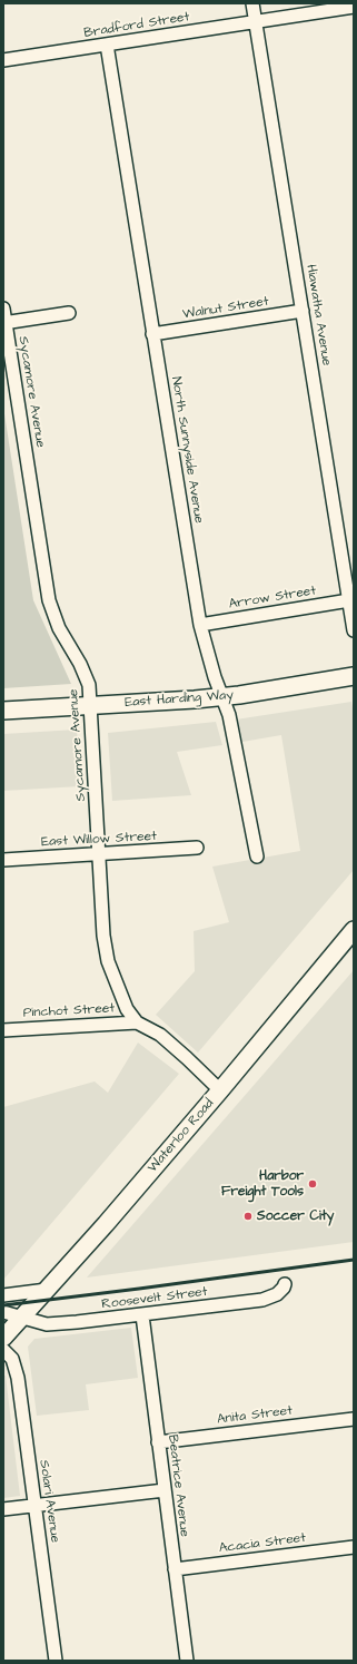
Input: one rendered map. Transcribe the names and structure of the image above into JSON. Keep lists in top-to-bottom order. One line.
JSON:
{"streets":{"main road":["East Harding Way","Waterloo Road"],"street":["Bradford Street","Walnut Street","Hiawatha Avenue","Sycamore Avenue","North Sunnyside Avenue","Arrow Street","East Willow Street","Pinchot Street","Roosevelt Street","Anita Street","Beatrice Avenue","Solari Avenue","Acacia Street"]},"crossings":[["Bradford Street","Hiawatha Avenue"],["Bradford Street","North Sunnyside Avenue"],["Walnut Street","Hiawatha Avenue"],["Walnut Street","North Sunnyside Avenue"],["Hiawatha Avenue","Arrow Street"],["Sycamore Avenue","East Harding Way"],["Sycamore Avenue","East Willow Street"],["Sycamore Avenue","Pinchot Street"],["Sycamore Avenue","Waterloo Road"],["North Sunnyside Avenue","Arrow Street"],["North Sunnyside Avenue","East Harding Way"],["Waterloo Road","Roosevelt Street"],["Roosevelt Street","Beatrice Avenue"],["Anita Street","Beatrice Avenue"],["Beatrice Avenue","Acacia Street"]],"places":["Harbor Freight Tools","Soccer City"]}
